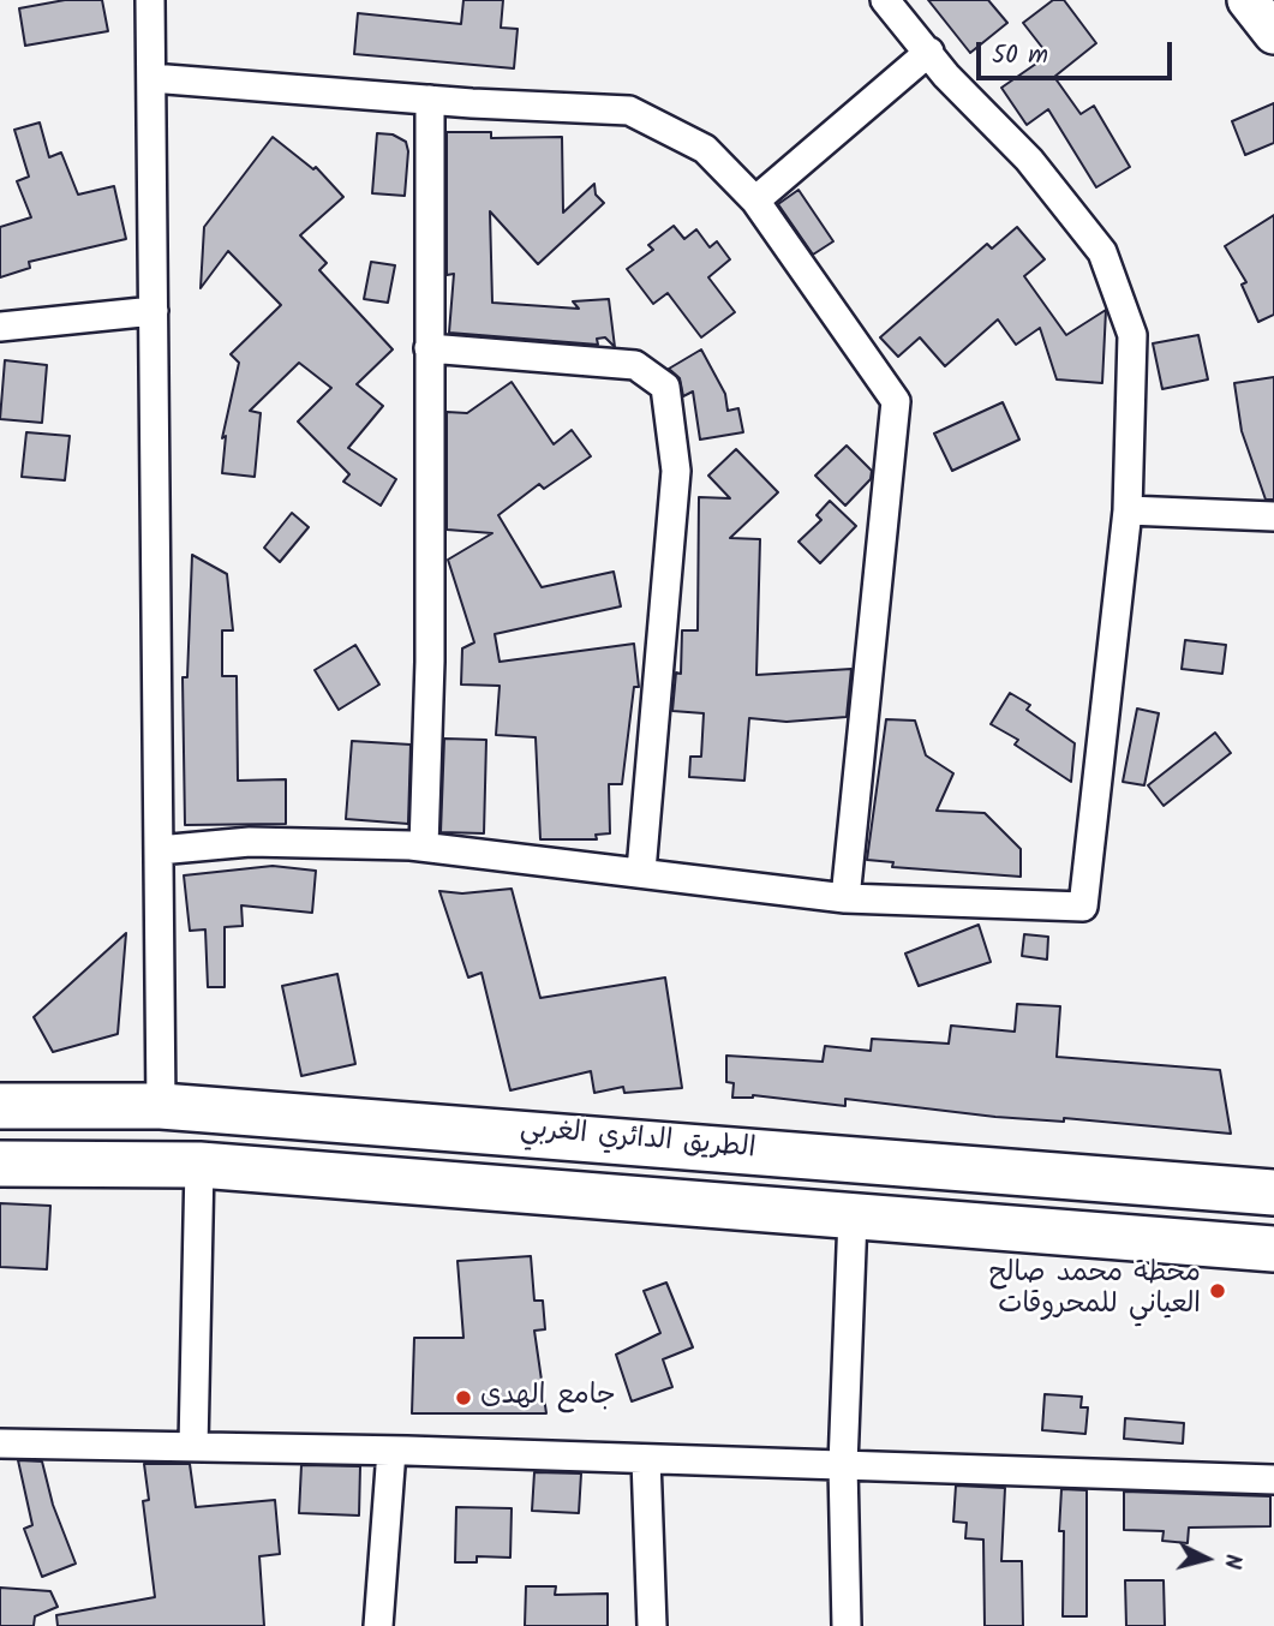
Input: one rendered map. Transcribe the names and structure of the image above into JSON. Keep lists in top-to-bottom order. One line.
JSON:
{"streets":{"main road":["الطريق الدائري الغربي"]},"places":["محطة محمد صالح العياني للمحروقات","جامع الهدى"],"scale_bar":"50 m","north":"right"}
